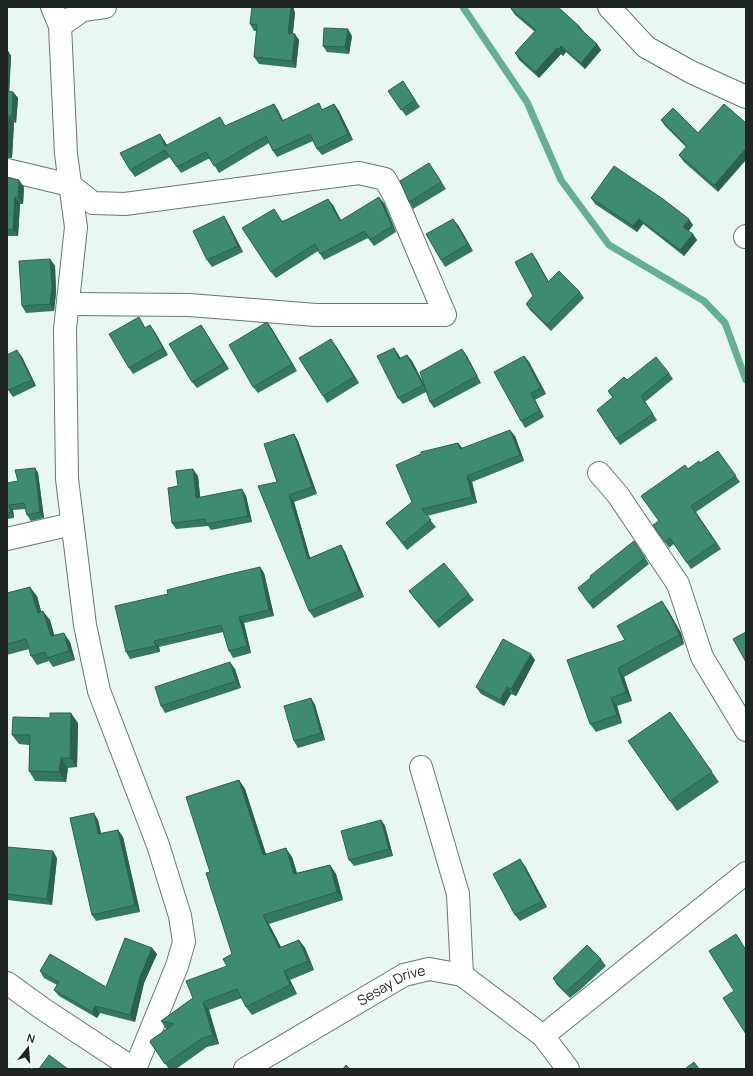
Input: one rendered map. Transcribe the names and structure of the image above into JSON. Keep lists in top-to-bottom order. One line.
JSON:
{"streets":{"street":["Sesay Drive"]},"north":"top"}
